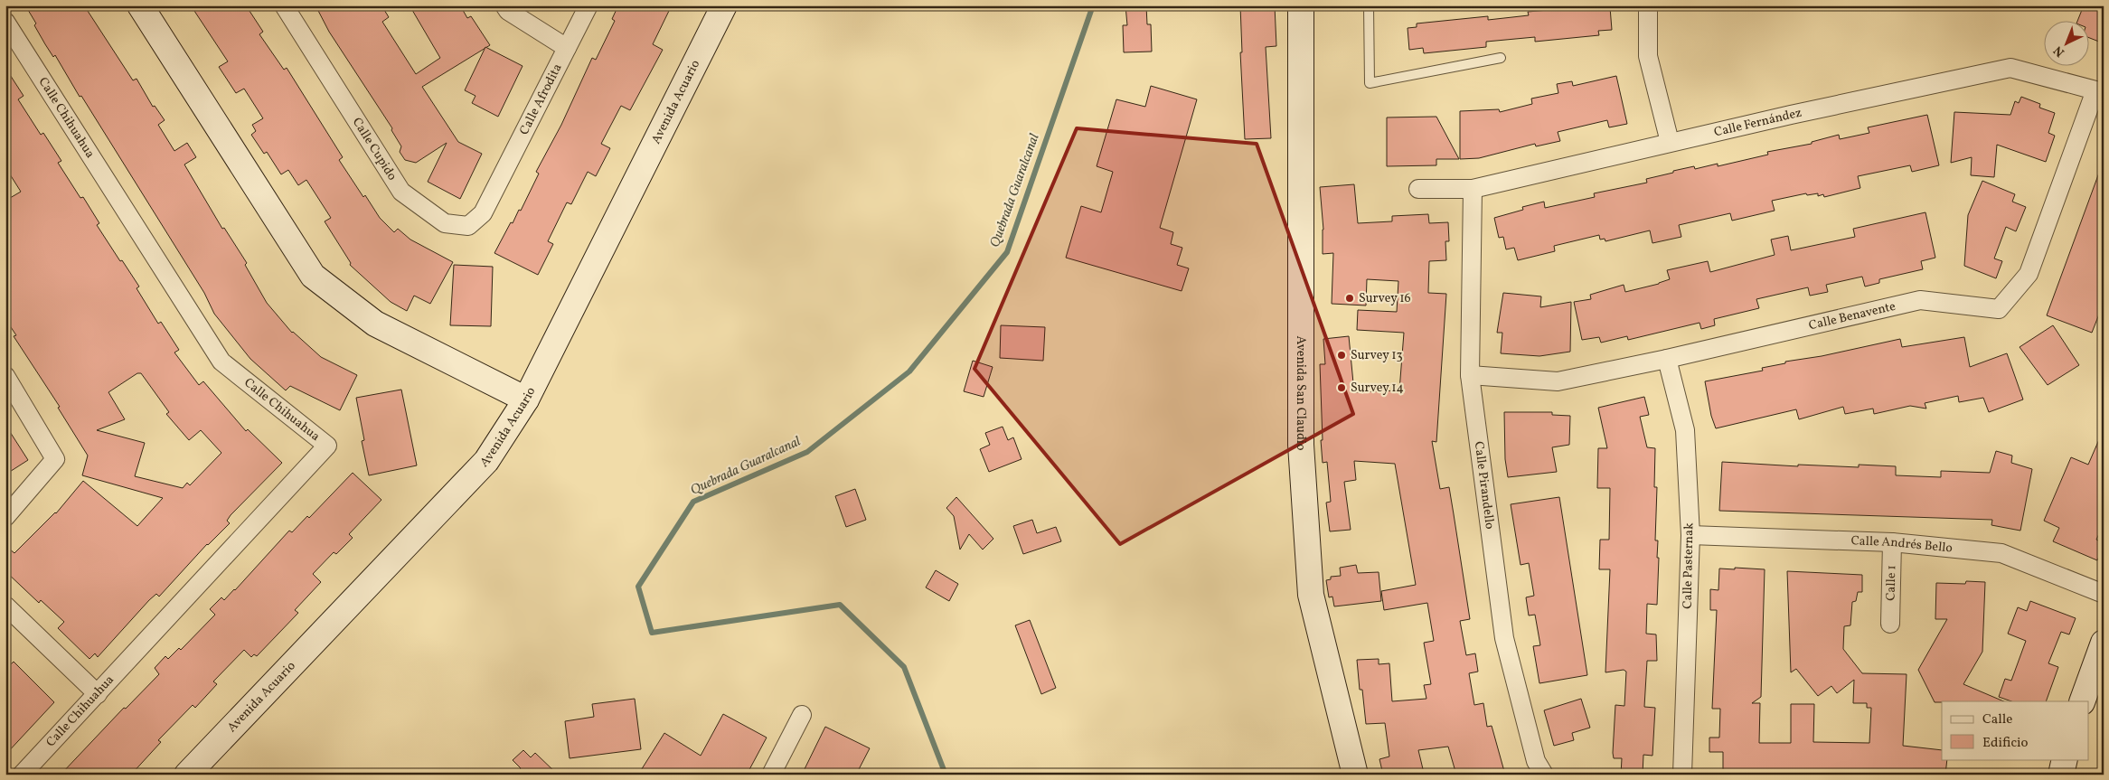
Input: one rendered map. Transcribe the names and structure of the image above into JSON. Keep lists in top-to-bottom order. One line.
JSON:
{"streets":{"street":["Calle Afrodita","Avenida Acuario","Calle Chihuahua","Calle Fernández","Calle Cupido","Calle Benavente","Avenida San Claudio","Calle Pirandello","Calle Andrés Bello","Calle Pasternak","Calle 1"]},"crossings":[["Calle Afrodita","Calle Cupido"],["Calle Fernández","Calle Benavente"],["Calle Fernández","Calle Pirandello"],["Calle Benavente","Calle Pirandello"],["Calle Benavente","Calle Pasternak"],["Calle Andrés Bello","Calle Pasternak"],["Calle Andrés Bello","Calle 1"]],"water":["Quebrada Guaralcanal"],"places":["Survey 16","Survey 13","Survey 14"],"legend":["Calle","Edificio"],"north":"bottom left"}
